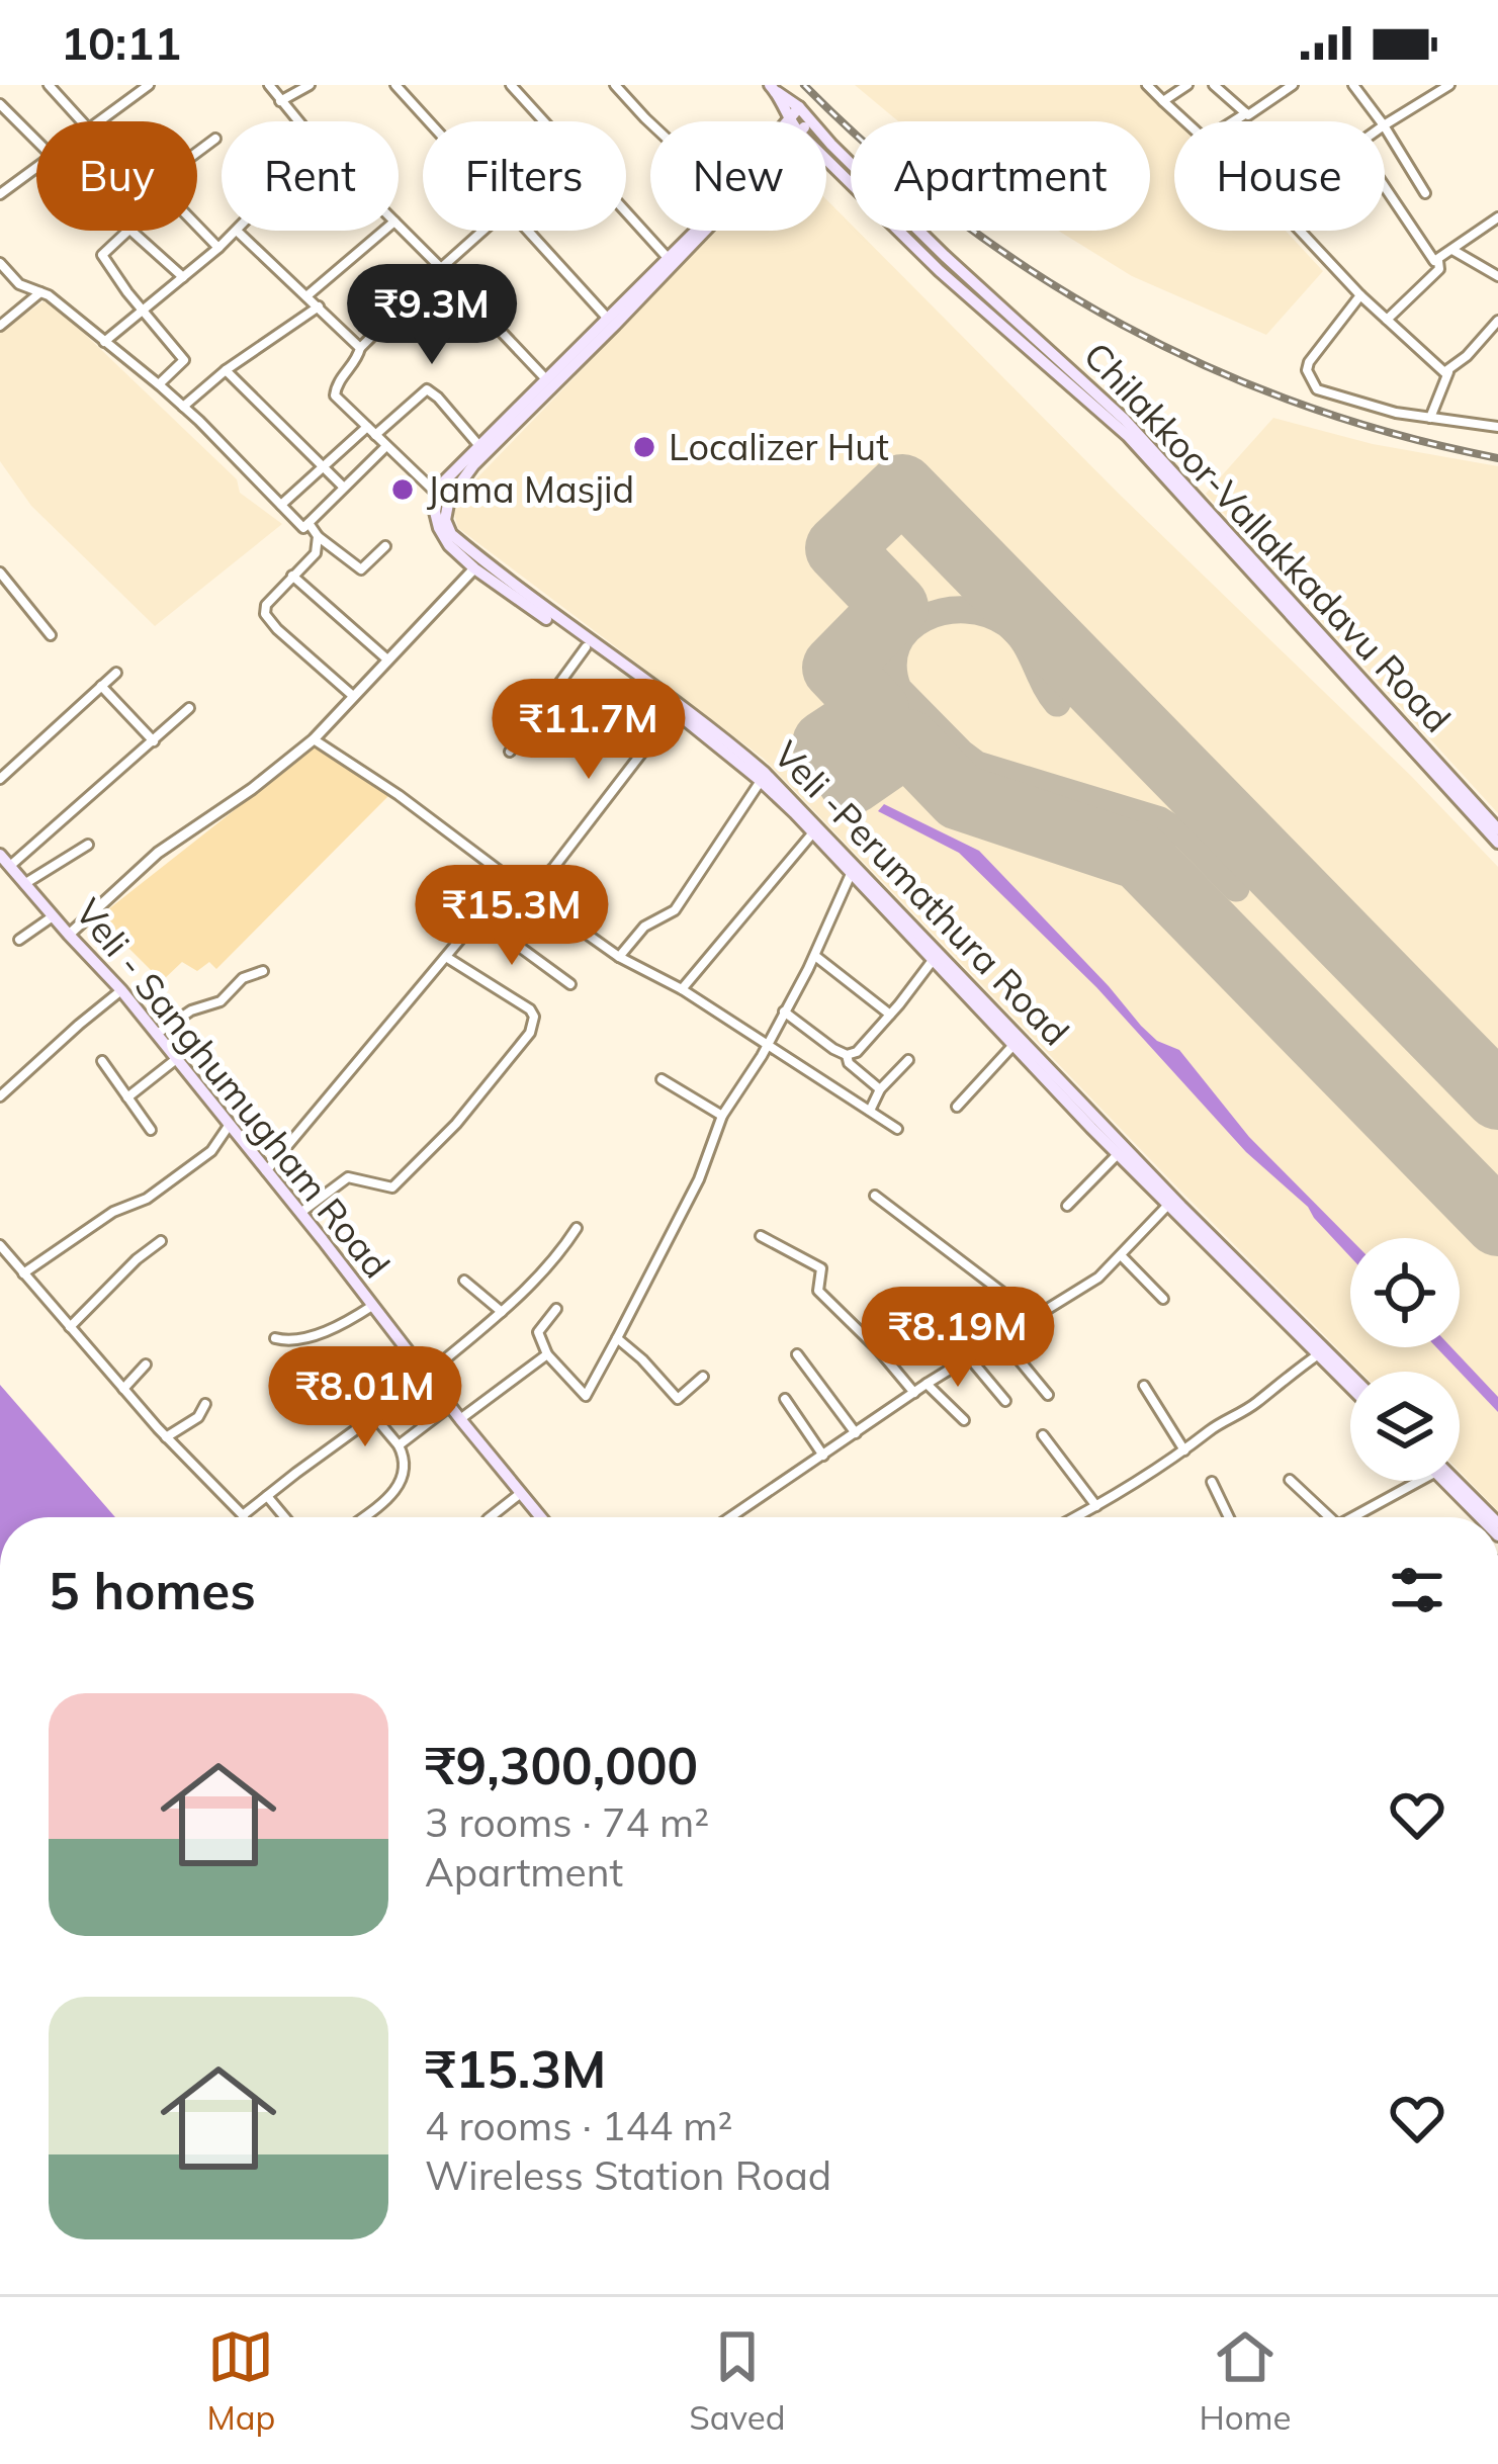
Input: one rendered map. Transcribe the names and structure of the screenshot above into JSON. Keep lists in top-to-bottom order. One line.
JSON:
{"streets":{"main road":["Chilakkoor-Vallakkadavu Road","Veli -Perumathura Road","Veli - Sanghumugham Road"]},"places":["Localizer Hut","Jama Masjid"],"page":{"status":"10:11","chip":["Buy","Rent","Filters","New","Apartment","House"],"price":["₹9.3M","₹11.7M","₹15.3M","₹8.19M","₹8.01M"],"heading":"5 homes","list":[{"name":"₹9,300,000","note":"3 rooms · 74 m² · Apartment"},{"name":"₹15.3M","note":"4 rooms · 144 m² · Wireless Station Road"}],"tabs":["Map","Saved","Home"]}}
